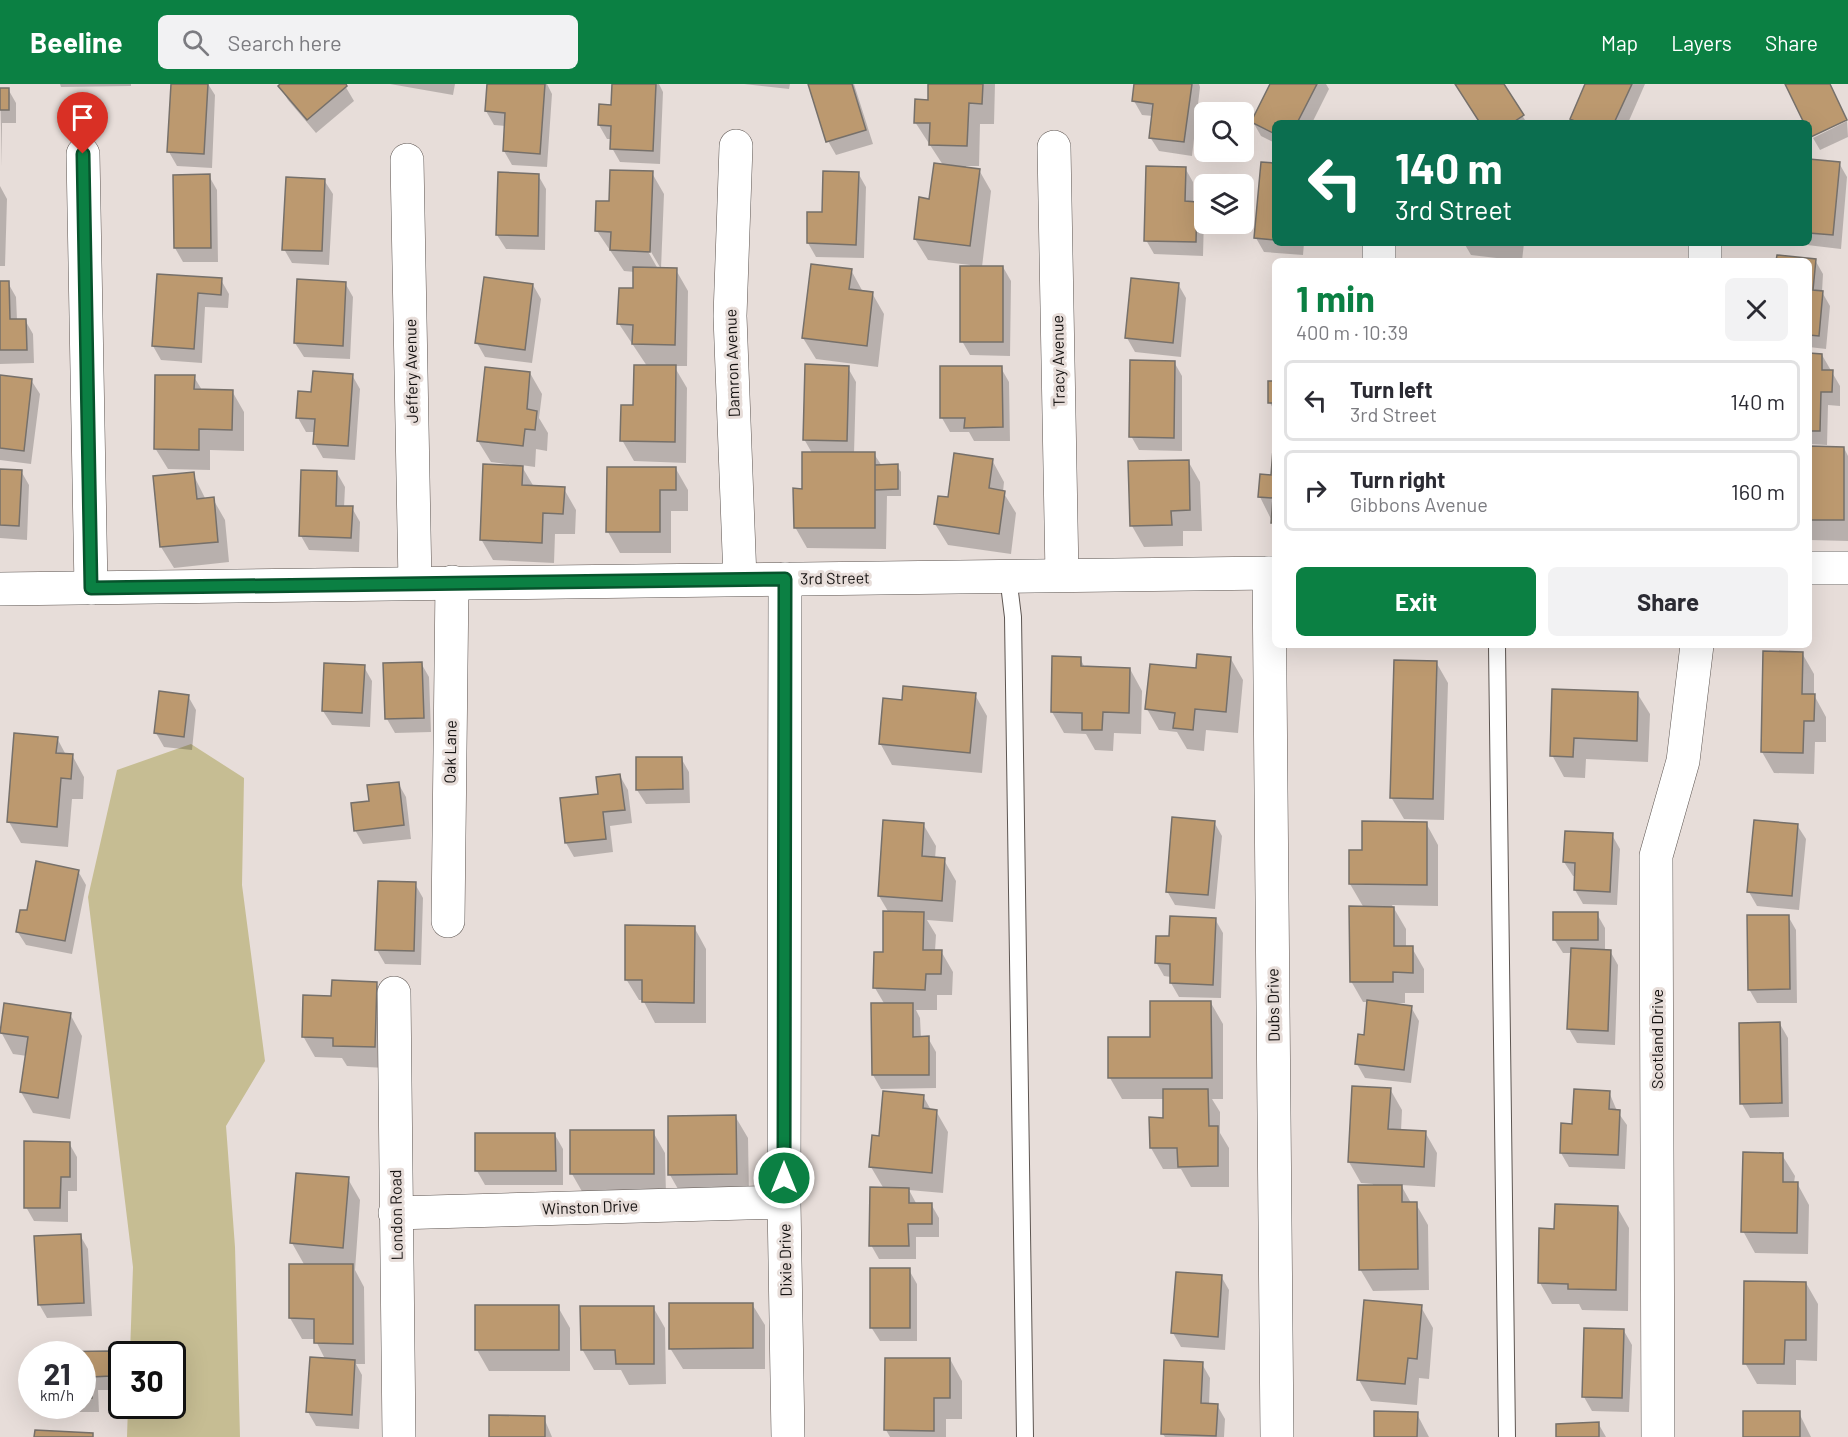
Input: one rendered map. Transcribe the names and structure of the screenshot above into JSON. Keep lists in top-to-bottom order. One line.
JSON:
{"streets":{"street":["Tracy Avenue","Damron Avenue","Jeffery Avenue","3rd Street","Oak Lane","Dubs Drive","Scotland Drive","Winston Drive","London Road","Dixie Drive"]},"crossings":[["Tracy Avenue","3rd Street"],["Damron Avenue","3rd Street"],["Jeffery Avenue","3rd Street"],["3rd Street","Oak Lane"],["3rd Street","Dixie Drive"],["Winston Drive","London Road"],["Winston Drive","Dixie Drive"]],"page":{"header":"Beeline","search":"Search here","nav":["Map","Layers","Share"],"turn":["140 m","3rd Street"],"heading":["1 min","400 m · 10:39"],"list":[{"name":"Turn left","note":"3rd Street","value":"140 m"},{"name":"Turn right","note":"Gibbons Avenue","value":"160 m"}],"buttons":["Exit","Share"],"speed":"21 km/h","limit":"30"}}
